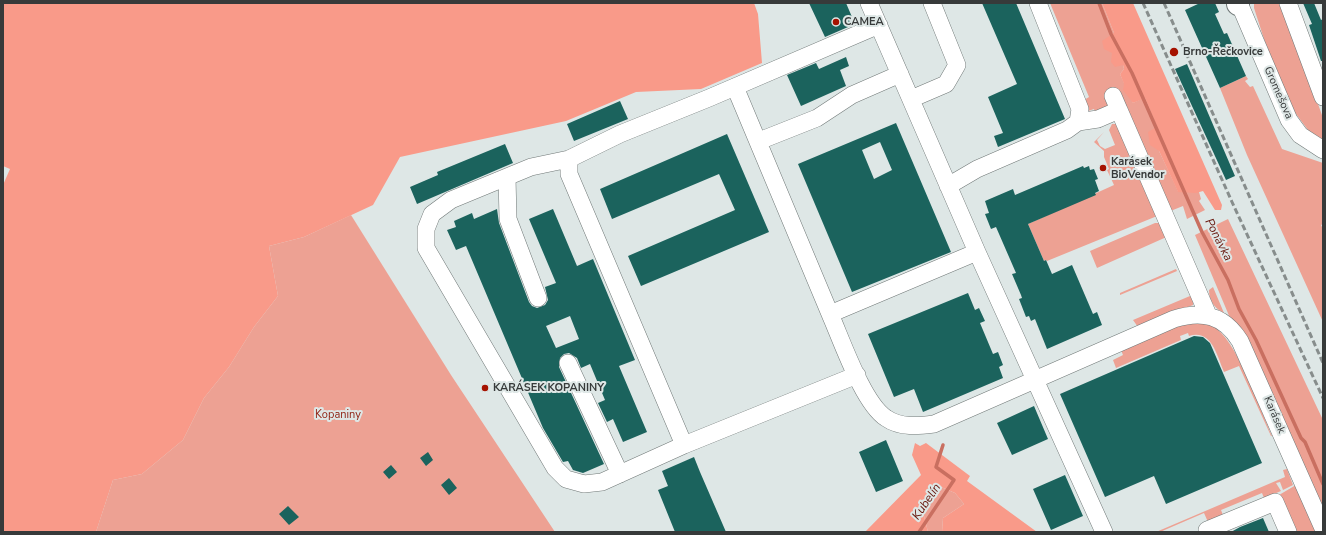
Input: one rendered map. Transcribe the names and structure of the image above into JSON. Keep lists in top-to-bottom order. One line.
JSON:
{"streets":{"street":["Gromešova","Karásek"]},"water":["Ponávka","Kubelín"],"parks":["Kopaniny"],"places":["CAMEA","Brno-Řečkovice","Karásek BioVendor","KARÁSEK KOPANINY"]}
